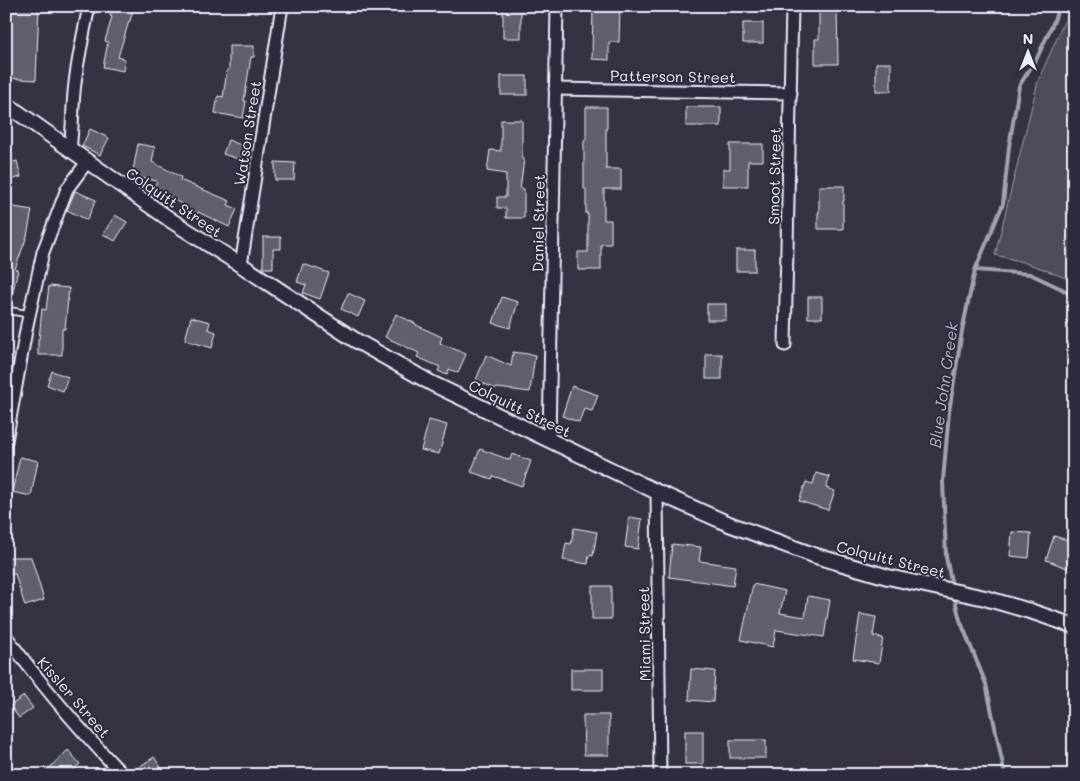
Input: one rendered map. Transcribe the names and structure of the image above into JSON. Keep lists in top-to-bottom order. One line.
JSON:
{"streets":{"street":["Patterson Street","Watson Street","Smoot Street","Colquitt Street","Daniel Street","Miami Street","Kissler Street"]},"crossings":[["Patterson Street","Smoot Street"],["Patterson Street","Daniel Street"],["Watson Street","Colquitt Street"],["Colquitt Street","Daniel Street"],["Colquitt Street","Miami Street"]],"water":["Blue John Creek"],"north":"top"}
